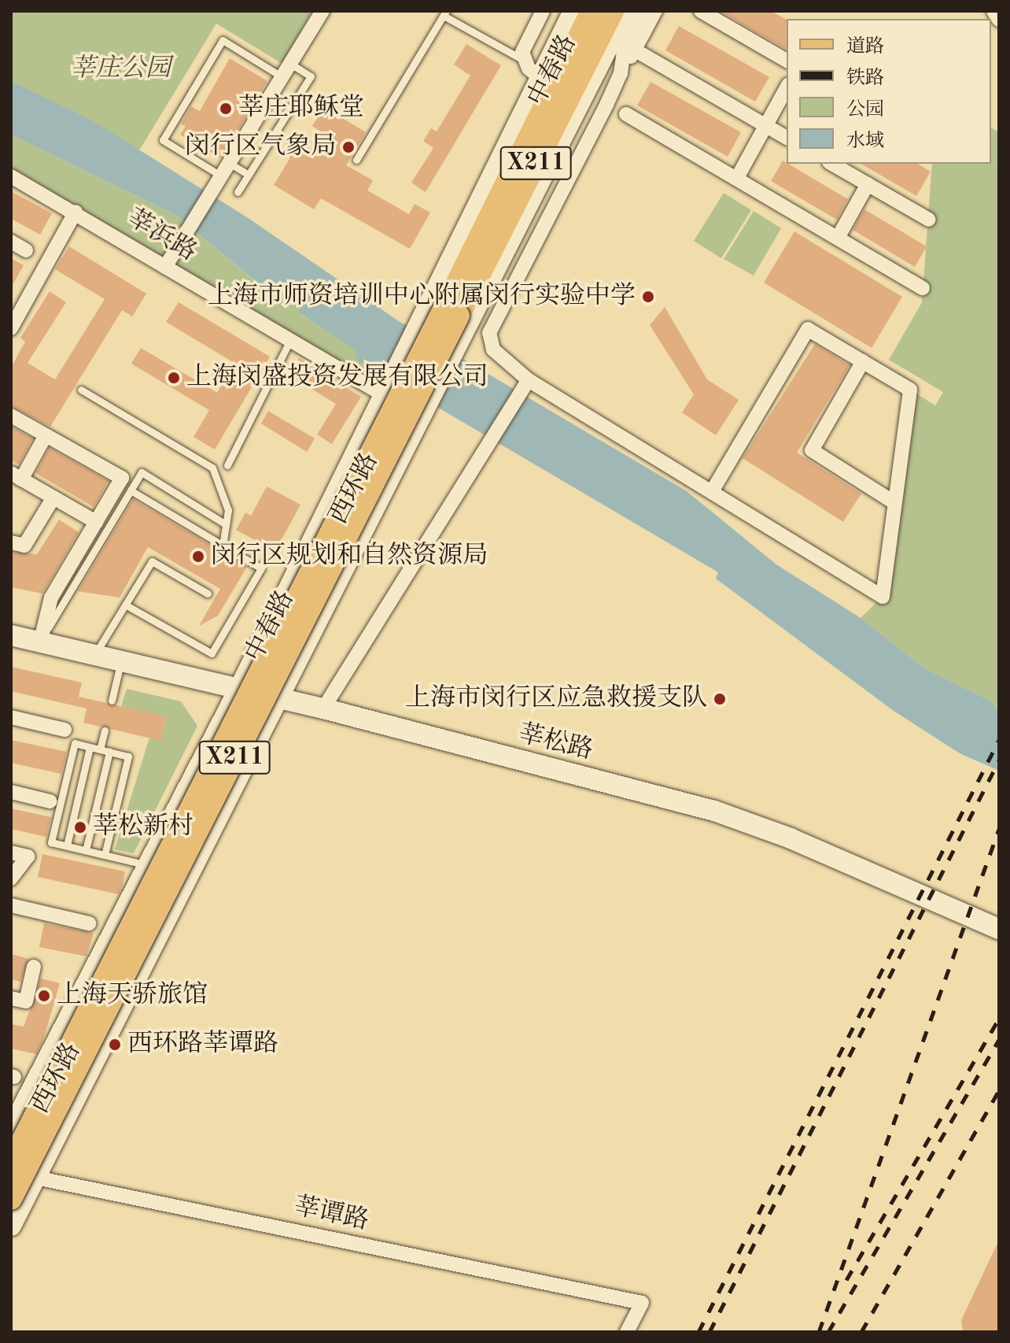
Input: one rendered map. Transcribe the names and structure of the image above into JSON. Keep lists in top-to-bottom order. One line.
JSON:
{"streets":{"main road":["中春路","X211","西环路","莘松路"],"street":["莘浜路","莘谭路"]},"crossings":[["中春路","西环路"],["莘浜路","西环路"],["西环路","莘松路"],["西环路","莘谭路"]],"parks":["莘庄公园"],"places":["莘庄耶稣堂","闵行区气象局","上海市师资培训中心附属闵行实验中学","上海闵盛投资发展有限公司","闵行区规划和自然资源局","上海市闵行区应急救援支队","莘松新村","上海天骄旅馆","西环路莘谭路"],"legend":["道路","铁路","公园","水域"]}
